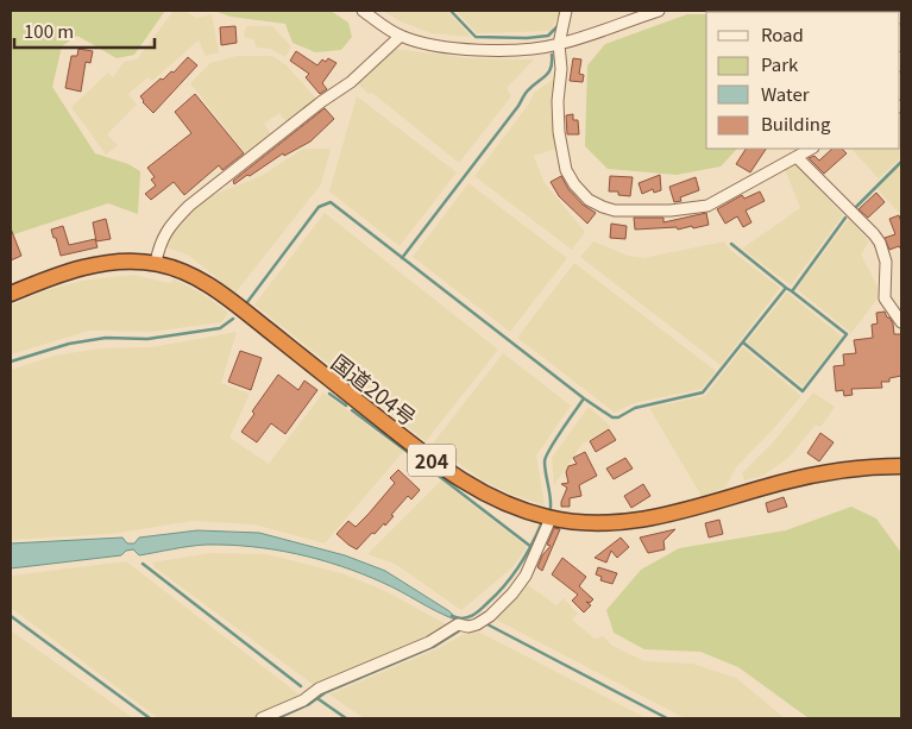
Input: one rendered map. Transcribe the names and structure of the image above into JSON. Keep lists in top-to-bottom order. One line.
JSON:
{"streets":{"highway":["国道204号","204"]},"legend":["Road","Park","Water","Building"],"scale_bar":"100 m"}
